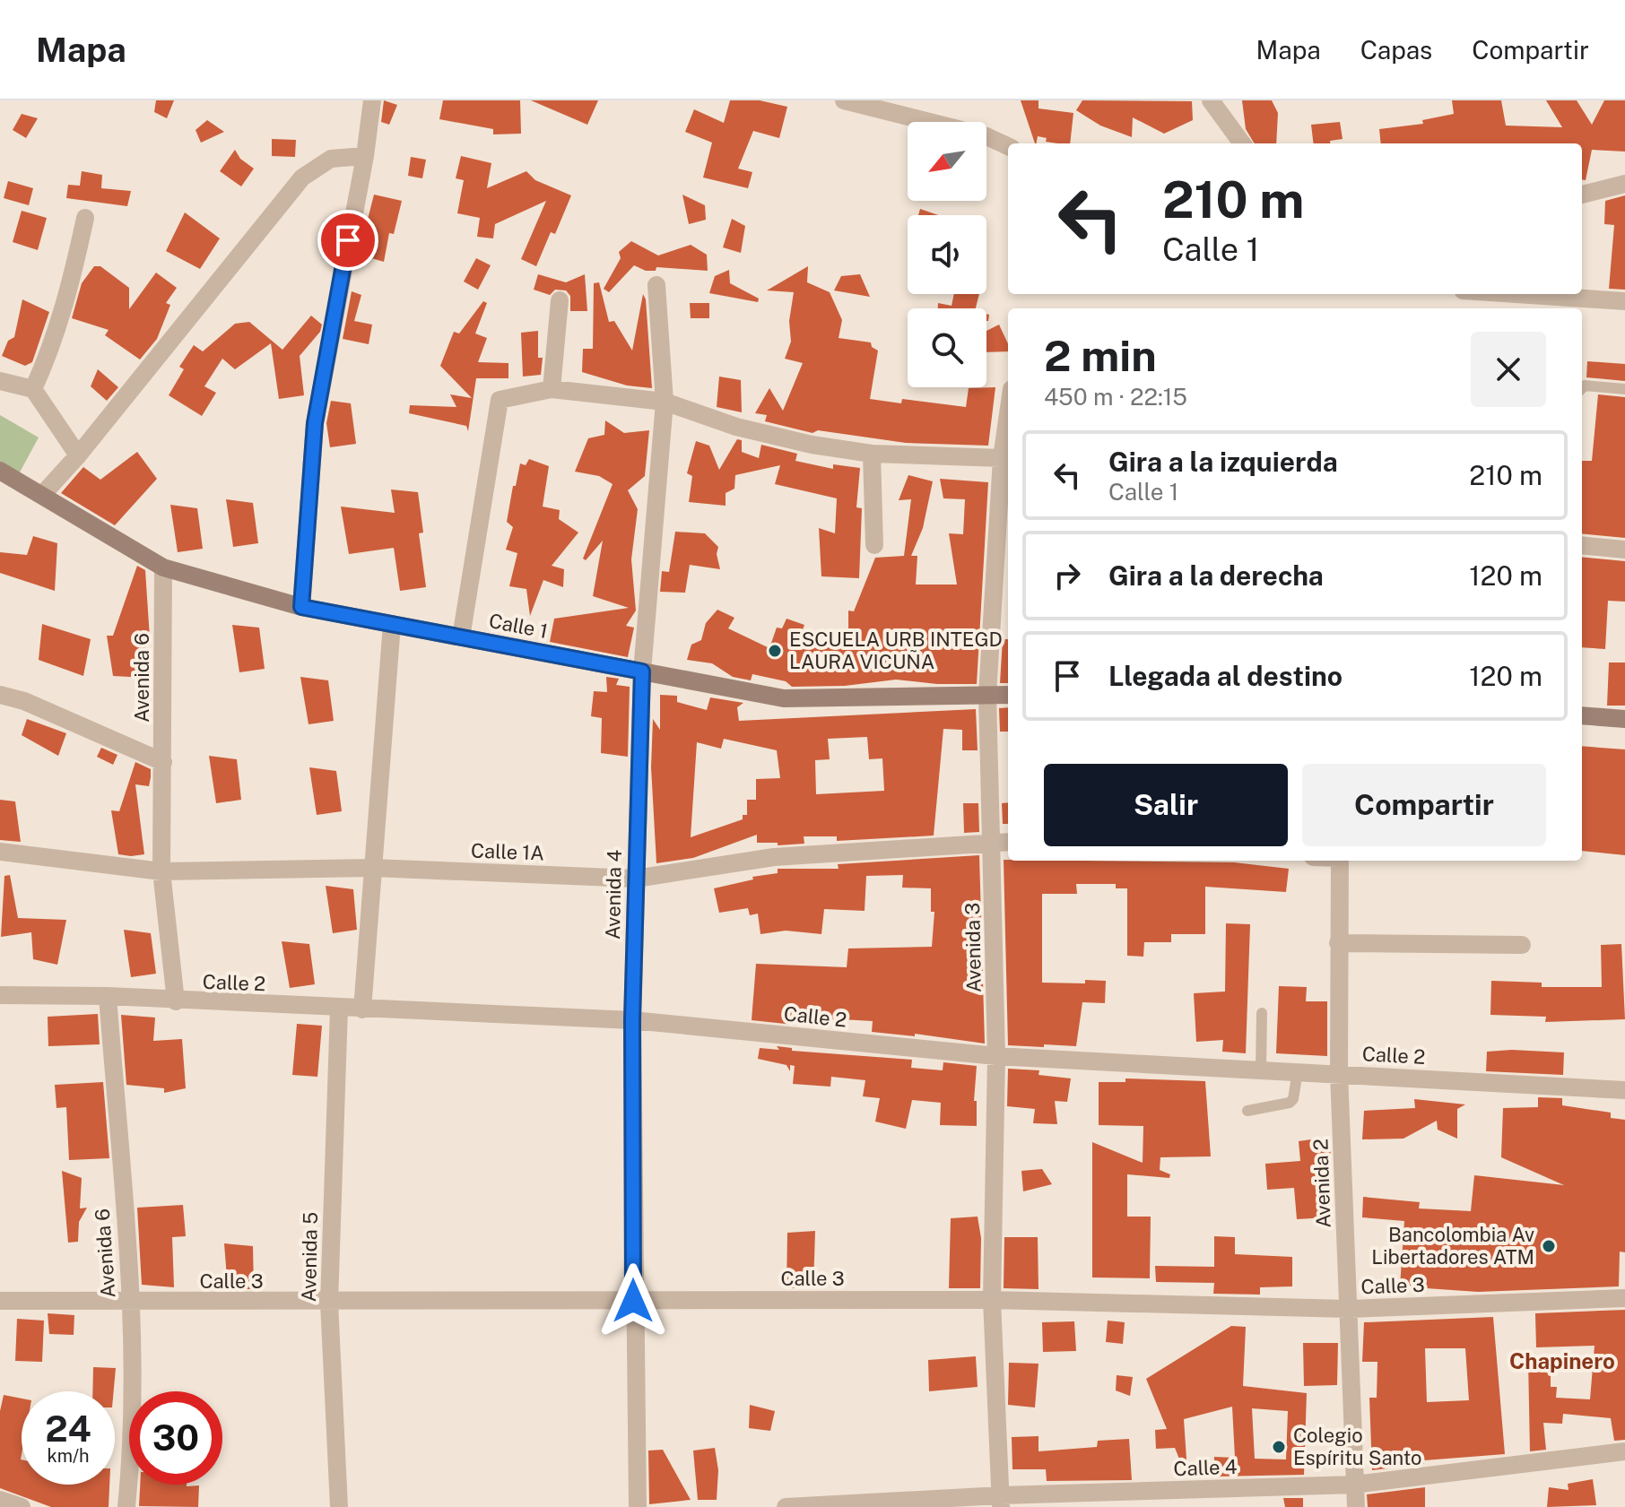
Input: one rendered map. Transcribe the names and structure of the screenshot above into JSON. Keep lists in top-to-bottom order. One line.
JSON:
{"streets":{"street":["Calle 1","Avenida 6","Calle 1A","Avenida 4","Avenida 3","Calle 2","Avenida 2","Avenida 5","Calle 3","Calle 4"]},"crossings":[["Calle 1","Avenida 6"],["Calle 1","Avenida 4"],["Calle 1","Avenida 3"],["Avenida 6","Calle 1A"],["Avenida 6","Calle 2"],["Avenida 6","Calle 3"],["Calle 1A","Avenida 4"],["Calle 1A","Avenida 3"],["Avenida 4","Calle 2"],["Avenida 4","Calle 3"],["Avenida 3","Calle 2"],["Avenida 3","Calle 3"],["Avenida 3","Calle 4"],["Calle 2","Avenida 2"],["Calle 2","Avenida 5"],["Avenida 2","Calle 3"],["Avenida 2","Calle 4"],["Avenida 5","Calle 3"]],"districts":["Chapinero"],"places":["ESCUELA URB INTEGD LAURA VICUÑA","Bancolombia Av Libertadores ATM","Colegio Espíritu Santo"],"north":"bottom left","page":{"header":"Mapa","nav":["Mapa","Capas","Compartir"],"turn":["210 m","Calle 1"],"heading":["2 min","450 m · 22:15"],"list":[{"name":"Gira a la izquierda","note":"Calle 1","value":"210 m"},{"name":"Gira a la derecha","value":"120 m"},{"name":"Llegada al destino","value":"120 m"}],"buttons":["Salir","Compartir"],"speed":"24 km/h","limit":"30"}}
